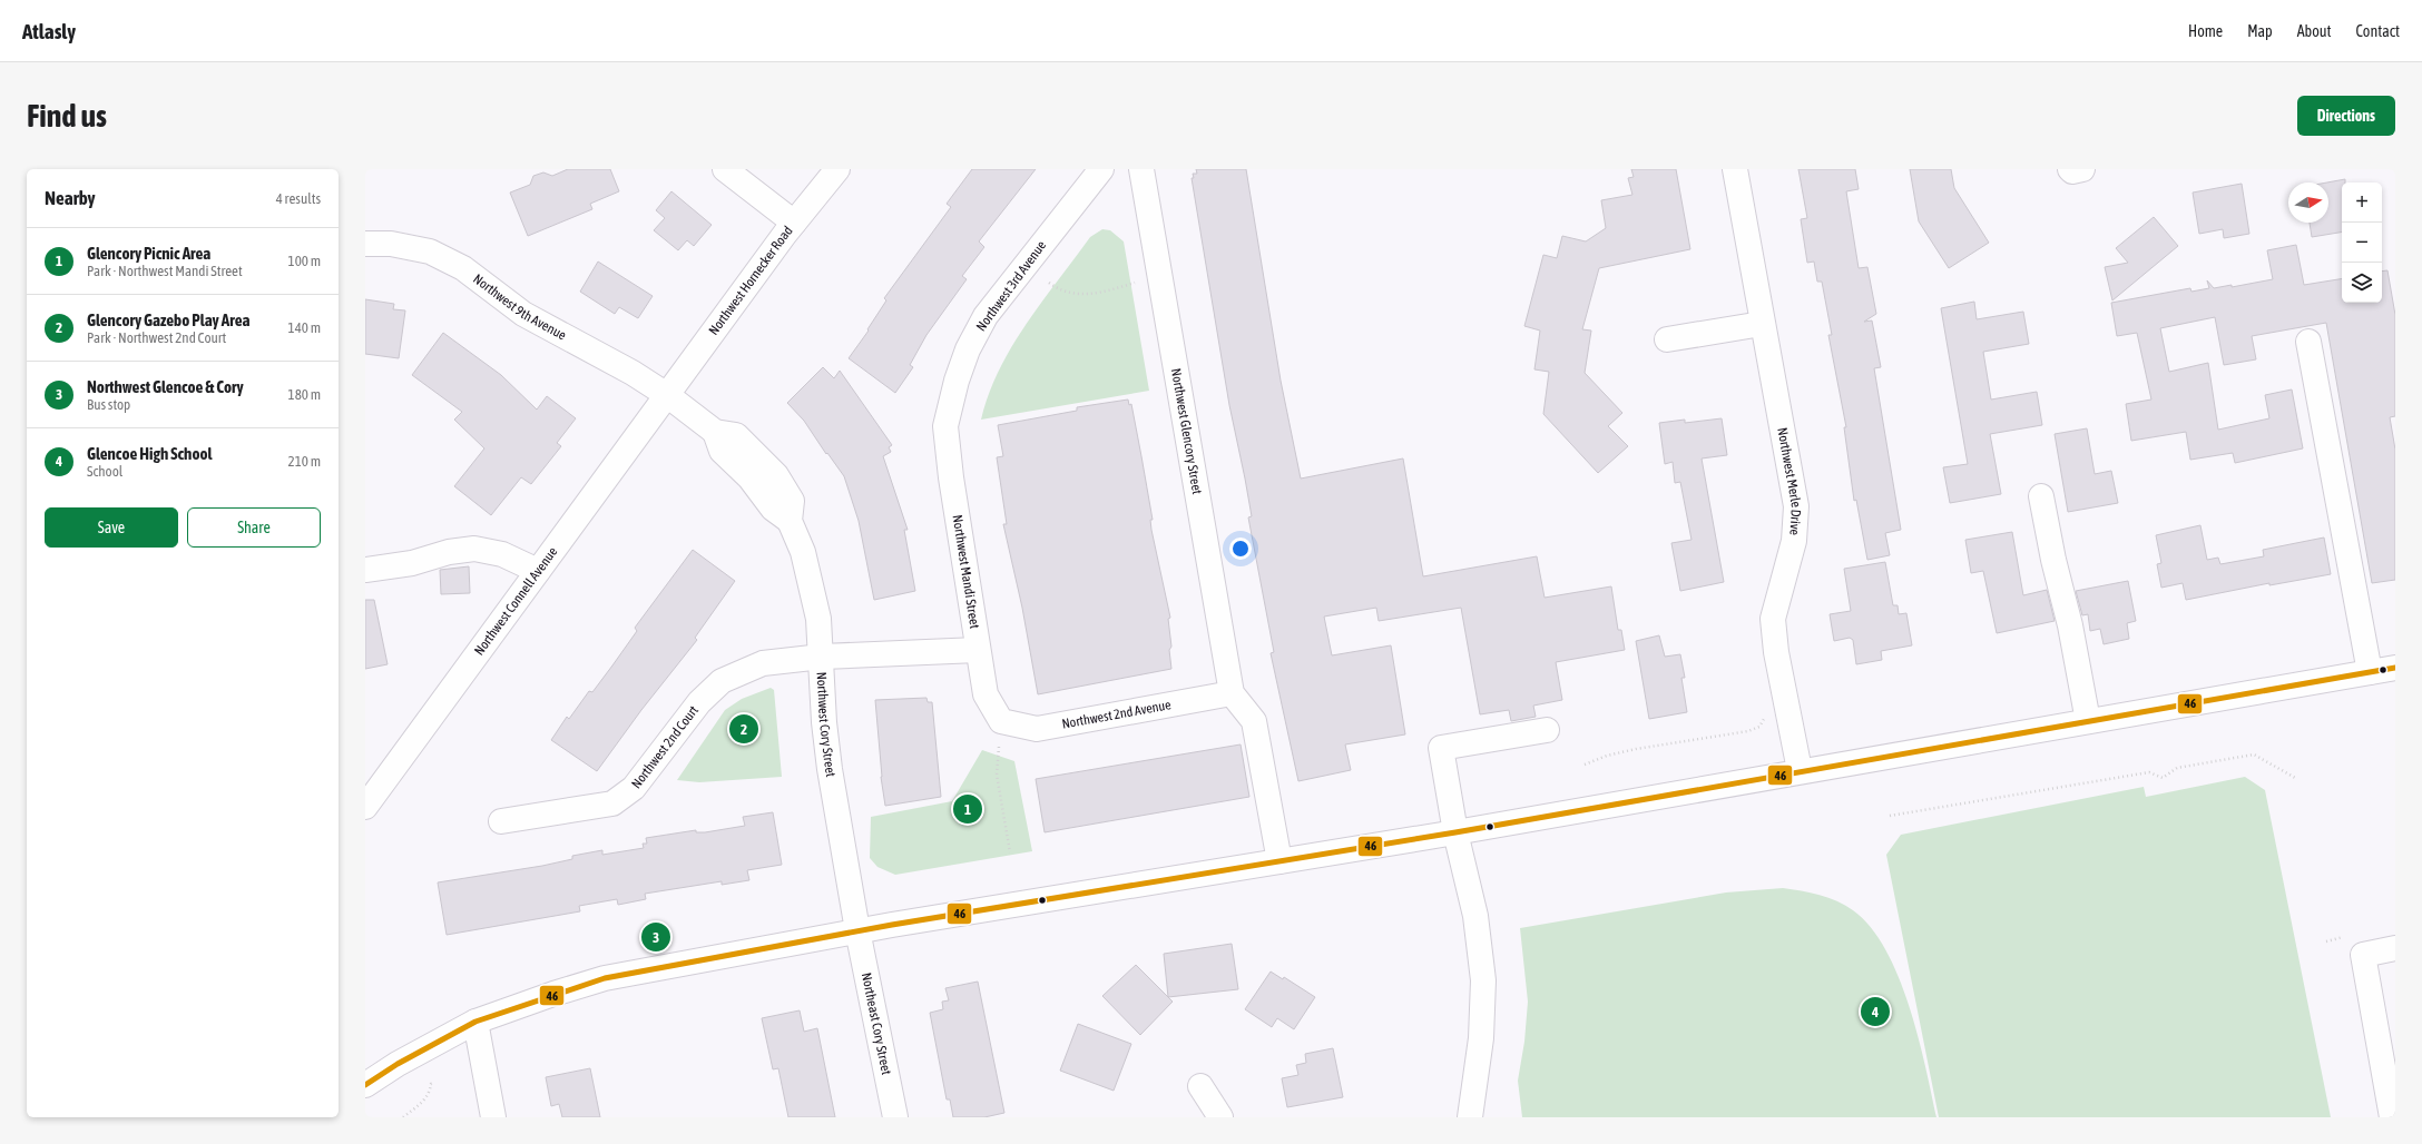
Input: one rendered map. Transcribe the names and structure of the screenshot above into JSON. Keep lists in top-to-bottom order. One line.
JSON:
{"streets":{"street":["Northwest Hornecker Road","Northwest 3rd Avenue","Northwest 9th Avenue","Northwest Glencory Street","Northwest Merle Drive","Northwest Mandi Street","Northwest Connell Avenue","Northwest 2nd Avenue","Northwest Cory Street","Northwest 2nd Court","Northeast Cory Street"]},"crossings":[["Northwest Hornecker Road","Northwest 9th Avenue"],["Northwest Hornecker Road","Northwest Connell Avenue"],["Northwest Hornecker Road","Northwest Cory Street"],["Northwest 3rd Avenue","Northwest Mandi Street"],["Northwest 9th Avenue","Northwest Connell Avenue"],["Northwest 9th Avenue","Northwest Cory Street"],["Northwest Glencory Street","Northwest 2nd Avenue"],["Northwest Mandi Street","Northwest 2nd Avenue"],["Northwest Connell Avenue","Northwest Cory Street"],["Northwest Cory Street","Northwest 2nd Court"],["Northwest Cory Street","Northeast Cory Street"]],"lines":["transit line 46"],"north":"right","page":{"header":"Atlasly","nav":["Home","Map","About","Contact"],"buttons":["Directions",["Save","Share"]],"title":"Find us","heading":["Nearby","4 results"],"map_buttons":["+","−"],"list":[{"mark":"1","name":"Glencory Picnic Area","note":"Park · Northwest Mandi Street","value":"100 m"},{"mark":"2","name":"Glencory Gazebo Play Area","note":"Park · Northwest 2nd Court","value":"140 m"},{"mark":"3","name":"Northwest Glencoe & Cory","note":"Bus stop","value":"180 m"},{"mark":"4","name":"Glencoe High School","note":"School","value":"210 m"}],"pins":["2","1","3","4"]}}
